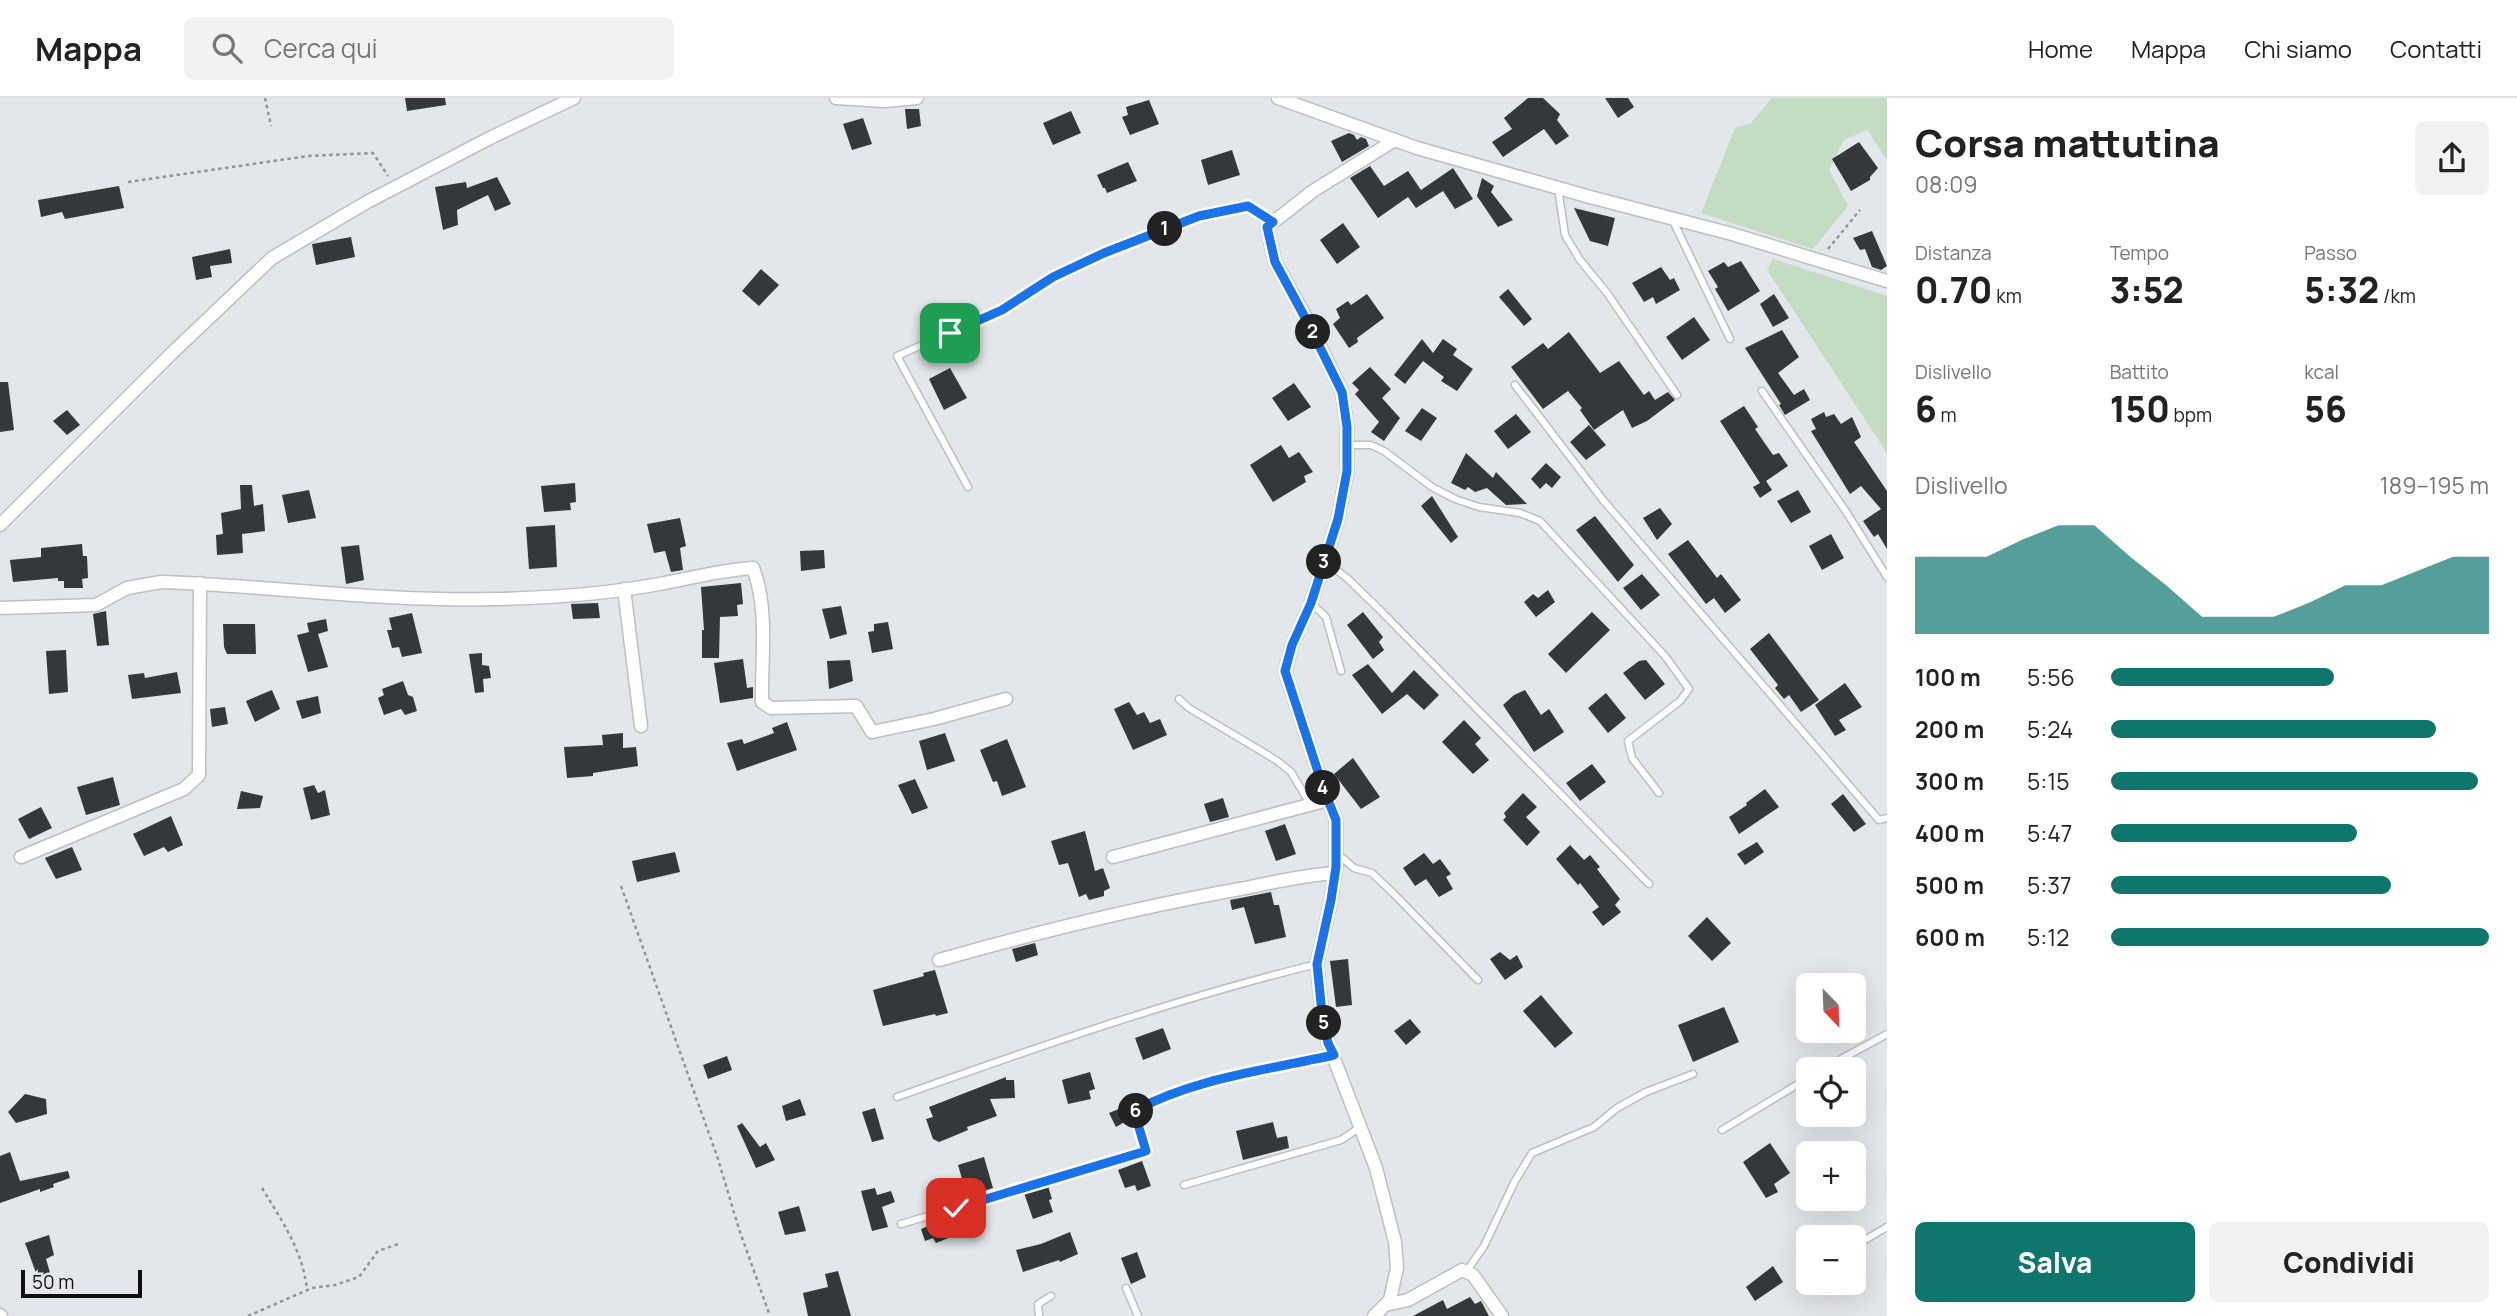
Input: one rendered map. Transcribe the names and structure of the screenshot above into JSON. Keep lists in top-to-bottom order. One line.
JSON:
{"scale_bar":"50 m","north":"bottom right","page":{"header":"Mappa","search":"Cerca qui","nav":["Home","Mappa","Chi siamo","Contatti"],"heading":["Corsa mattutina","08:09"],"pins":["1","2","3","4","5","6"],"stats":[["Distanza","0.70 km"],["Tempo","3:52"],["Passo","5:32 /km"],["Dislivello","6 m"],["Battito","150 bpm"],["kcal","56"]],"chart":["Dislivello","189–195 m"],"list":[{"name":"100 m","note":"5:56"},{"name":"200 m","note":"5:24"},{"name":"300 m","note":"5:15"},{"name":"400 m","note":"5:47"},{"name":"500 m","note":"5:37"},{"name":"600 m","note":"5:12"}],"map_buttons":["+","−"],"buttons":["Salva","Condividi"],"scale":"50 m"}}
